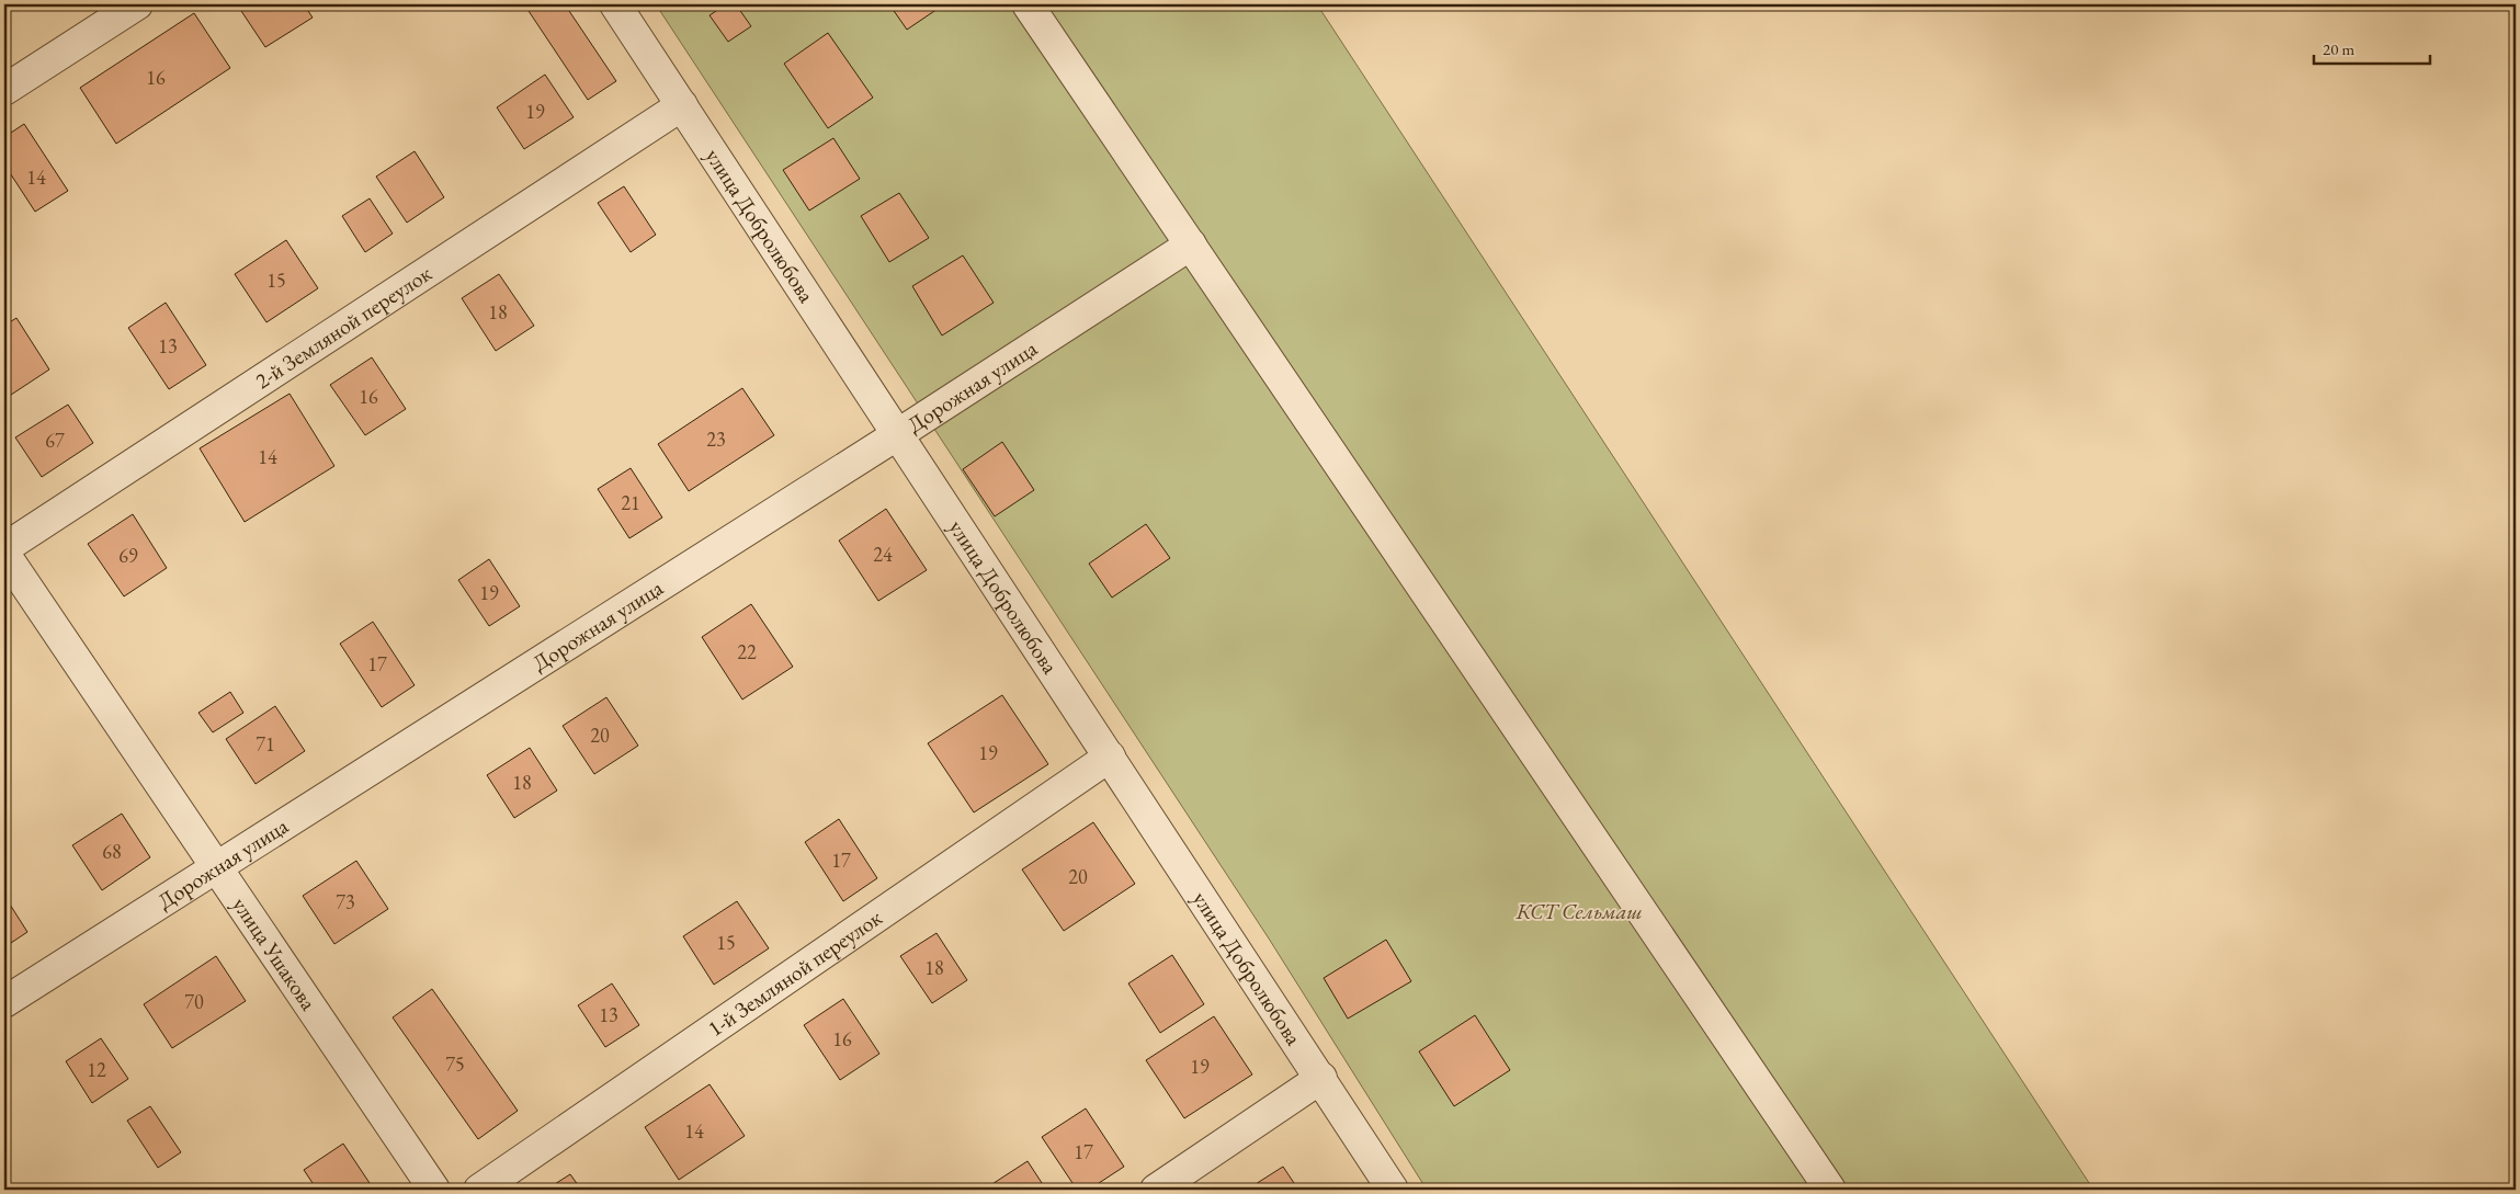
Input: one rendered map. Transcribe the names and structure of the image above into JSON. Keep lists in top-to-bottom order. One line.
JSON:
{"streets":{"street":["улица Добролюбова","2-й Земляной переулок","Дорожная улица","улица Ушакова","1-й Земляной переулок"]},"crossings":[["улица Добролюбова","2-й Земляной переулок"],["улица Добролюбова","Дорожная улица"],["улица Добролюбова","1-й Земляной переулок"],["Дорожная улица","улица Ушакова"]],"parks":["КСТ Сельмаш"],"house_numbers":["16","19","14","15","18","13","16","23","67","14","21","24","69","19","22","17","20","71","19","18","68","17","20","73","15","18","70","13","16","75","19","12","14","17"],"scale_bar":"20 m"}
